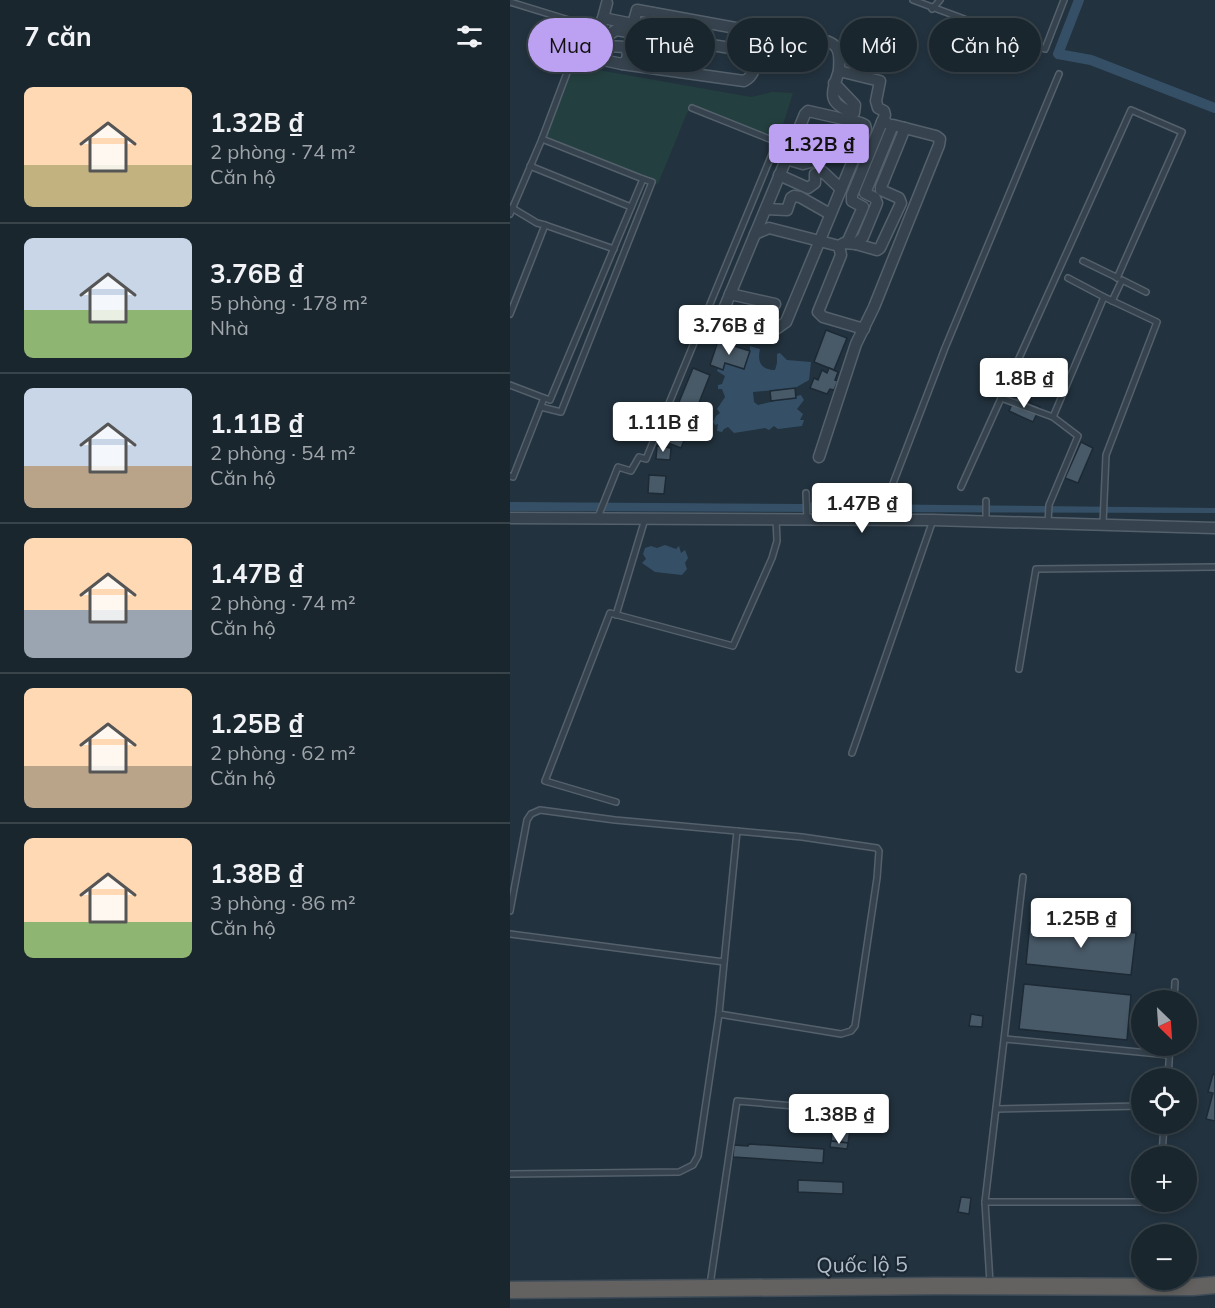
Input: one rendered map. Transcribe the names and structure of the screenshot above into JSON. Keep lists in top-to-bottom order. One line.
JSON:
{"streets":{"highway":["Quốc lộ 5"]},"north":"bottom right","page":{"heading":"7 căn","chip":["Mua","Thuê","Bộ lọc","Mới","Căn hộ"],"list":[{"name":"1.32B ₫","note":"2 phòng · 74 m² · Căn hộ"},{"name":"3.76B ₫","note":"5 phòng · 178 m² · Nhà"},{"name":"1.11B ₫","note":"2 phòng · 54 m² · Căn hộ"},{"name":"1.47B ₫","note":"2 phòng · 74 m² · Căn hộ"},{"name":"1.25B ₫","note":"2 phòng · 62 m² · Căn hộ"},{"name":"1.38B ₫","note":"3 phòng · 86 m² · Căn hộ"}],"price":["1.32B ₫","3.76B ₫","1.8B ₫","1.11B ₫","1.47B ₫","1.25B ₫","1.38B ₫"],"map_buttons":["+","−"]}}
